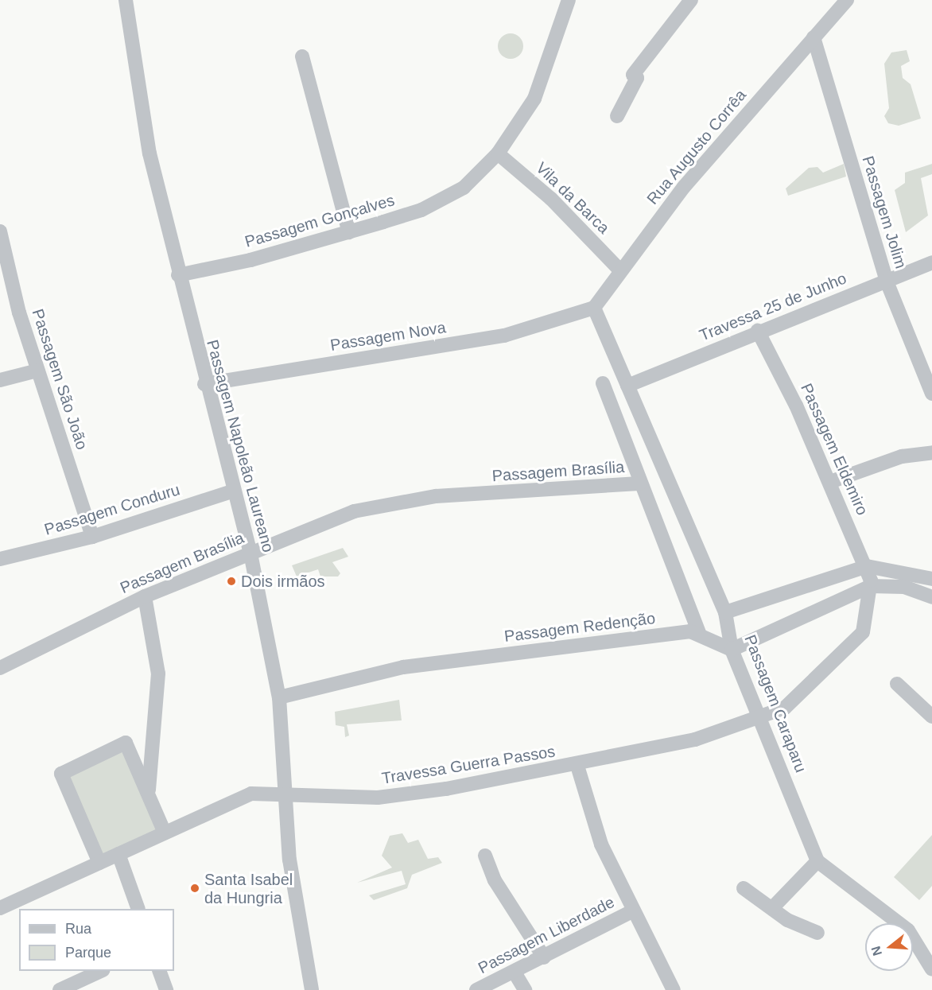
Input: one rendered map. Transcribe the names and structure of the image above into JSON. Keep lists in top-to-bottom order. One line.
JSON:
{"streets":{"street":["Rua Augusto Corrêa","Vila da Barca","Passagem Jolim","Passagem Gonçalves","Travessa 25 de Junho","Passagem Nova","Passagem São João","Passagem Napoleão Laureano","Passagem Eldemiro","Passagem Brasília","Passagem Conduru","Passagem Redenção","Passagem Caraparu","Travessa Guerra Passos","Passagem Liberdade"]},"crossings":[["Rua Augusto Corrêa","Vila da Barca"],["Rua Augusto Corrêa","Passagem Jolim"],["Rua Augusto Corrêa","Passagem Nova"],["Rua Augusto Corrêa","Passagem Caraparu"],["Vila da Barca","Passagem Gonçalves"],["Passagem Jolim","Travessa 25 de Junho"],["Passagem Gonçalves","Passagem Napoleão Laureano"],["Travessa 25 de Junho","Passagem Eldemiro"],["Travessa 25 de Junho","Passagem Caraparu"],["Passagem Nova","Passagem Napoleão Laureano"],["Passagem Nova","Passagem Caraparu"],["Passagem São João","Passagem Conduru"],["Passagem Napoleão Laureano","Passagem Brasília"],["Passagem Napoleão Laureano","Passagem Conduru"],["Passagem Napoleão Laureano","Passagem Redenção"],["Passagem Napoleão Laureano","Travessa Guerra Passos"],["Passagem Eldemiro","Travessa Guerra Passos"],["Passagem Caraparu","Travessa Guerra Passos"]],"places":["Dois irmãos","Santa Isabel da Hungria"],"legend":["Rua","Parque"],"north":"left"}
